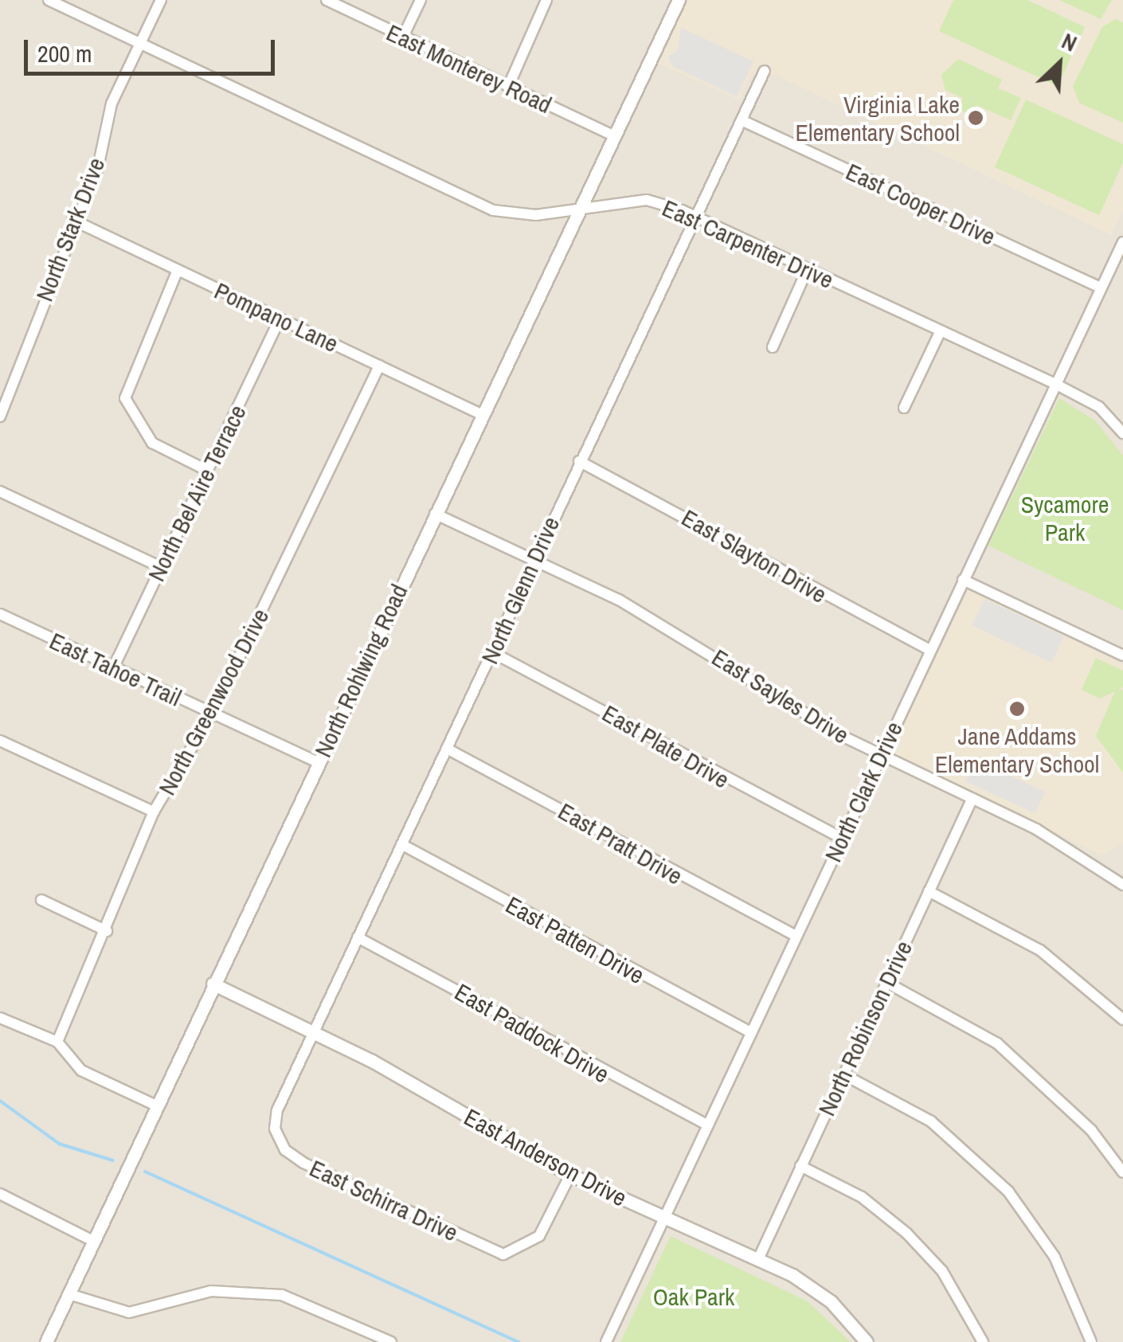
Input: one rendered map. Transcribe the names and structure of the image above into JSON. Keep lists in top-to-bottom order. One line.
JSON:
{"streets":{"street":["East Monterey Road","East Cooper Drive","North Stark Drive","East Carpenter Drive","Pompano Lane","North Bel Aire Terrace","East Slayton Drive","North Glenn Drive","East Tahoe Trail","North Rohlwing Road","East Sayles Drive","North Greenwood Drive","East Plate Drive","North Clark Drive","East Pratt Drive","East Patten Drive","North Robinson Drive","East Paddock Drive","East Anderson Drive","East Schirra Drive"]},"crossings":[["East Monterey Road","North Rohlwing Road"],["East Cooper Drive","North Glenn Drive"],["East Cooper Drive","North Clark Drive"],["North Stark Drive","East Carpenter Drive"],["North Stark Drive","Pompano Lane"],["East Carpenter Drive","North Glenn Drive"],["East Carpenter Drive","North Rohlwing Road"],["East Carpenter Drive","North Clark Drive"],["Pompano Lane","North Bel Aire Terrace"],["Pompano Lane","North Rohlwing Road"],["Pompano Lane","North Greenwood Drive"],["North Bel Aire Terrace","East Tahoe Trail"],["East Slayton Drive","North Glenn Drive"],["East Slayton Drive","North Clark Drive"],["North Glenn Drive","East Sayles Drive"],["North Glenn Drive","East Plate Drive"],["North Glenn Drive","East Pratt Drive"],["North Glenn Drive","East Patten Drive"],["North Glenn Drive","East Paddock Drive"],["North Glenn Drive","East Anderson Drive"],["North Glenn Drive","East Schirra Drive"],["East Tahoe Trail","North Rohlwing Road"],["East Tahoe Trail","North Greenwood Drive"],["North Rohlwing Road","East Sayles Drive"],["North Rohlwing Road","East Anderson Drive"],["East Sayles Drive","North Clark Drive"],["East Sayles Drive","North Robinson Drive"],["East Plate Drive","North Clark Drive"],["North Clark Drive","East Pratt Drive"],["North Clark Drive","East Patten Drive"],["North Clark Drive","East Paddock Drive"],["North Clark Drive","East Anderson Drive"],["North Robinson Drive","East Anderson Drive"],["East Anderson Drive","East Schirra Drive"]],"parks":["Sycamore Park","Oak Park"],"places":["Virginia Lake Elementary School","Jane Addams Elementary School"],"scale_bar":"200 m","north":"top right"}
